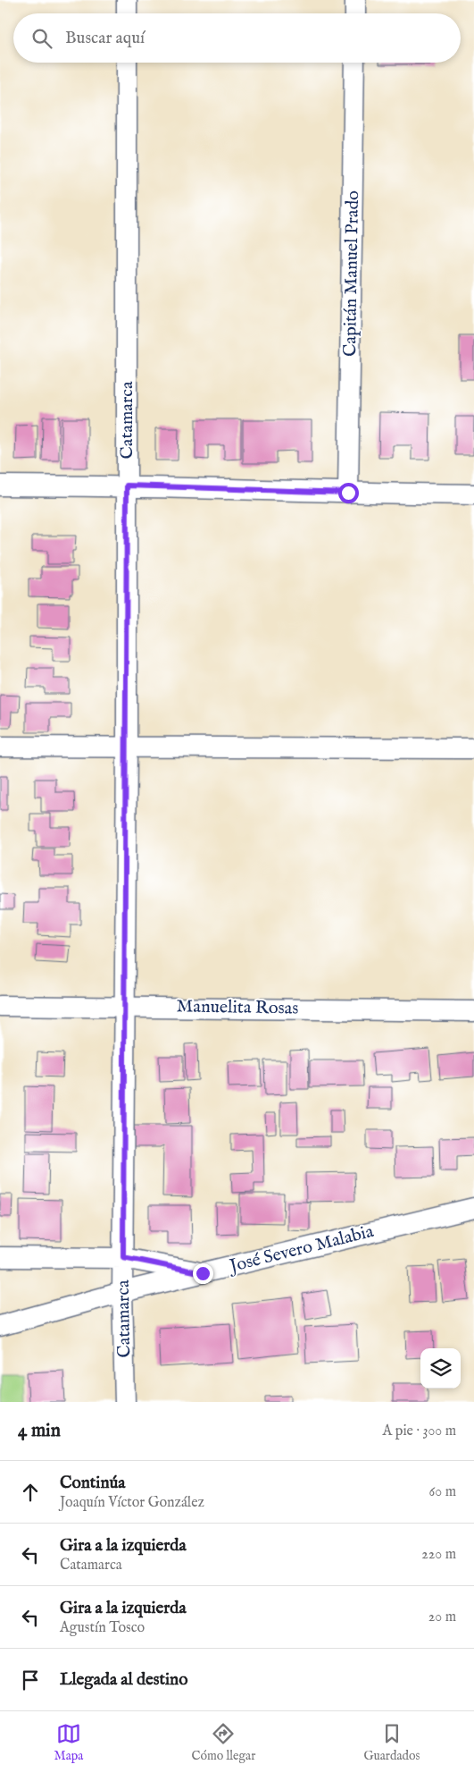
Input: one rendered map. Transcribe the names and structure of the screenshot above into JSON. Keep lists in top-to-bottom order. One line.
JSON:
{"streets":{"street":["Capitán Manuel Prado","Catamarca","Manuelita Rosas","José Severo Malabia"]},"crossings":[["Catamarca","Manuelita Rosas"],["Catamarca","José Severo Malabia"]],"page":{"search":"Buscar aquí","heading":["4 min","A pie · 300 m"],"list":[["Continúa","Joaquín Víctor González","60 m"],["Gira a la izquierda","Catamarca","220 m"],["Gira a la izquierda","Agustín Tosco","20 m"],"Llegada al destino"],"nav":["Mapa","Cómo llegar","Guardados"]}}
